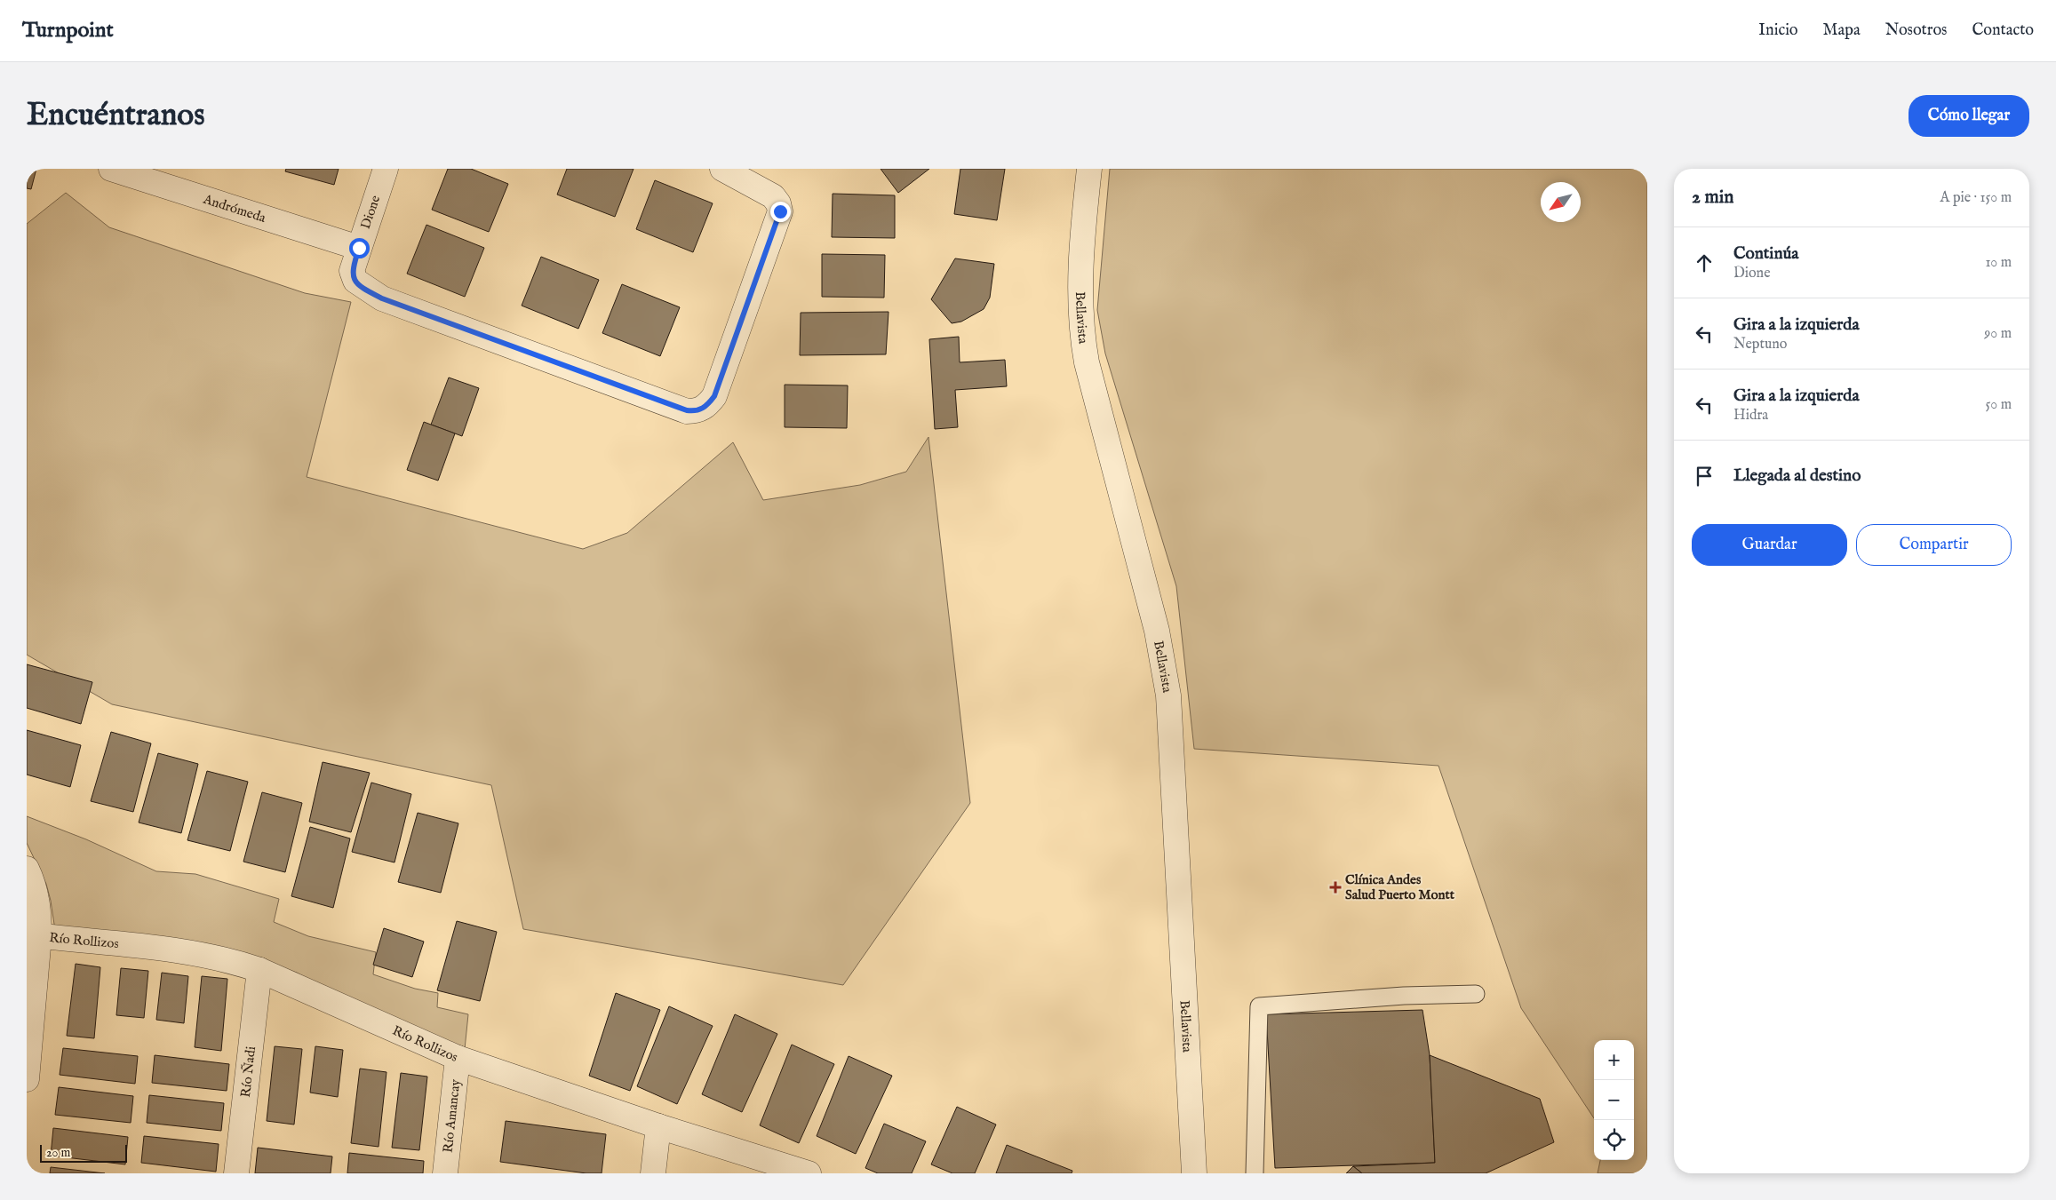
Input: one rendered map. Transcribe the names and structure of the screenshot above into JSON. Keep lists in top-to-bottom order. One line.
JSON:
{"streets":{"street":["Andrómeda","Dione","Bellavista","Río Rollizos","Río Ñadi","Río Amancay"]},"crossings":[["Andrómeda","Dione"],["Río Rollizos","Río Ñadi"],["Río Rollizos","Río Amancay"]],"places":{"health":["Clínica Andes Salud Puerto Montt"]},"scale_bar":"20 m","north":"bottom left","page":{"header":"Turnpoint","nav":["Inicio","Mapa","Nosotros","Contacto"],"buttons":["Cómo llegar",["Guardar","Compartir"]],"title":"Encuéntranos","heading":["2 min","A pie · 150 m"],"list":[["Continúa","Dione","10 m"],["Gira a la izquierda","Neptuno","90 m"],["Gira a la izquierda","Hidra","50 m"],"Llegada al destino"],"map_buttons":["+","−"],"scale":"20 m"}}
